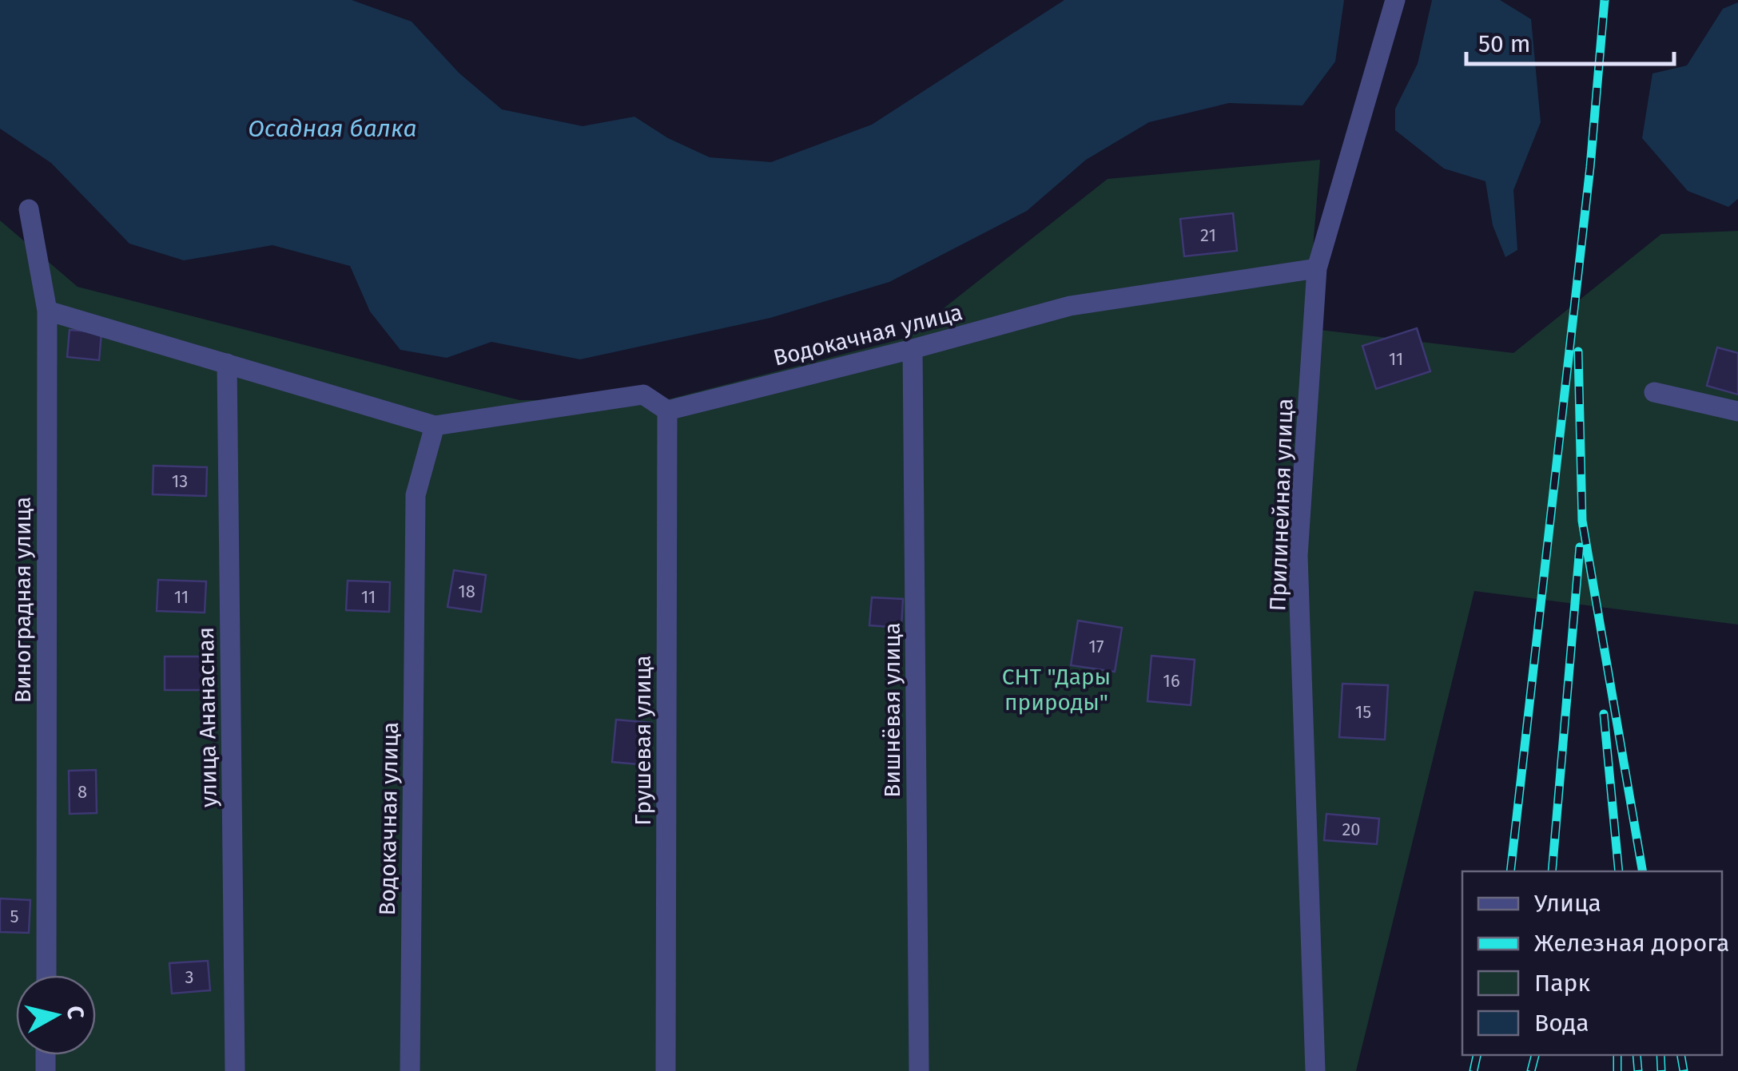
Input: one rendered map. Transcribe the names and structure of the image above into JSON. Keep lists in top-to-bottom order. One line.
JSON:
{"streets":{"street":["Водокачная улица","Прилинейная улица","Виноградная улица","Вишнёвая улица","улица Ананасная","Грушевая улица"]},"crossings":[["Водокачная улица","Прилинейная улица"],["Водокачная улица","Вишнёвая улица"],["Водокачная улица","Грушевая улица"]],"water":["Осадная балка"],"parks":["СНТ \"Дары природы\""],"house_numbers":["21","11","13","18","11","11","17","16","15","8","20","5","3"],"legend":["Улица","Железная дорога","Парк","Вода"],"scale_bar":"50 m","north":"right"}
